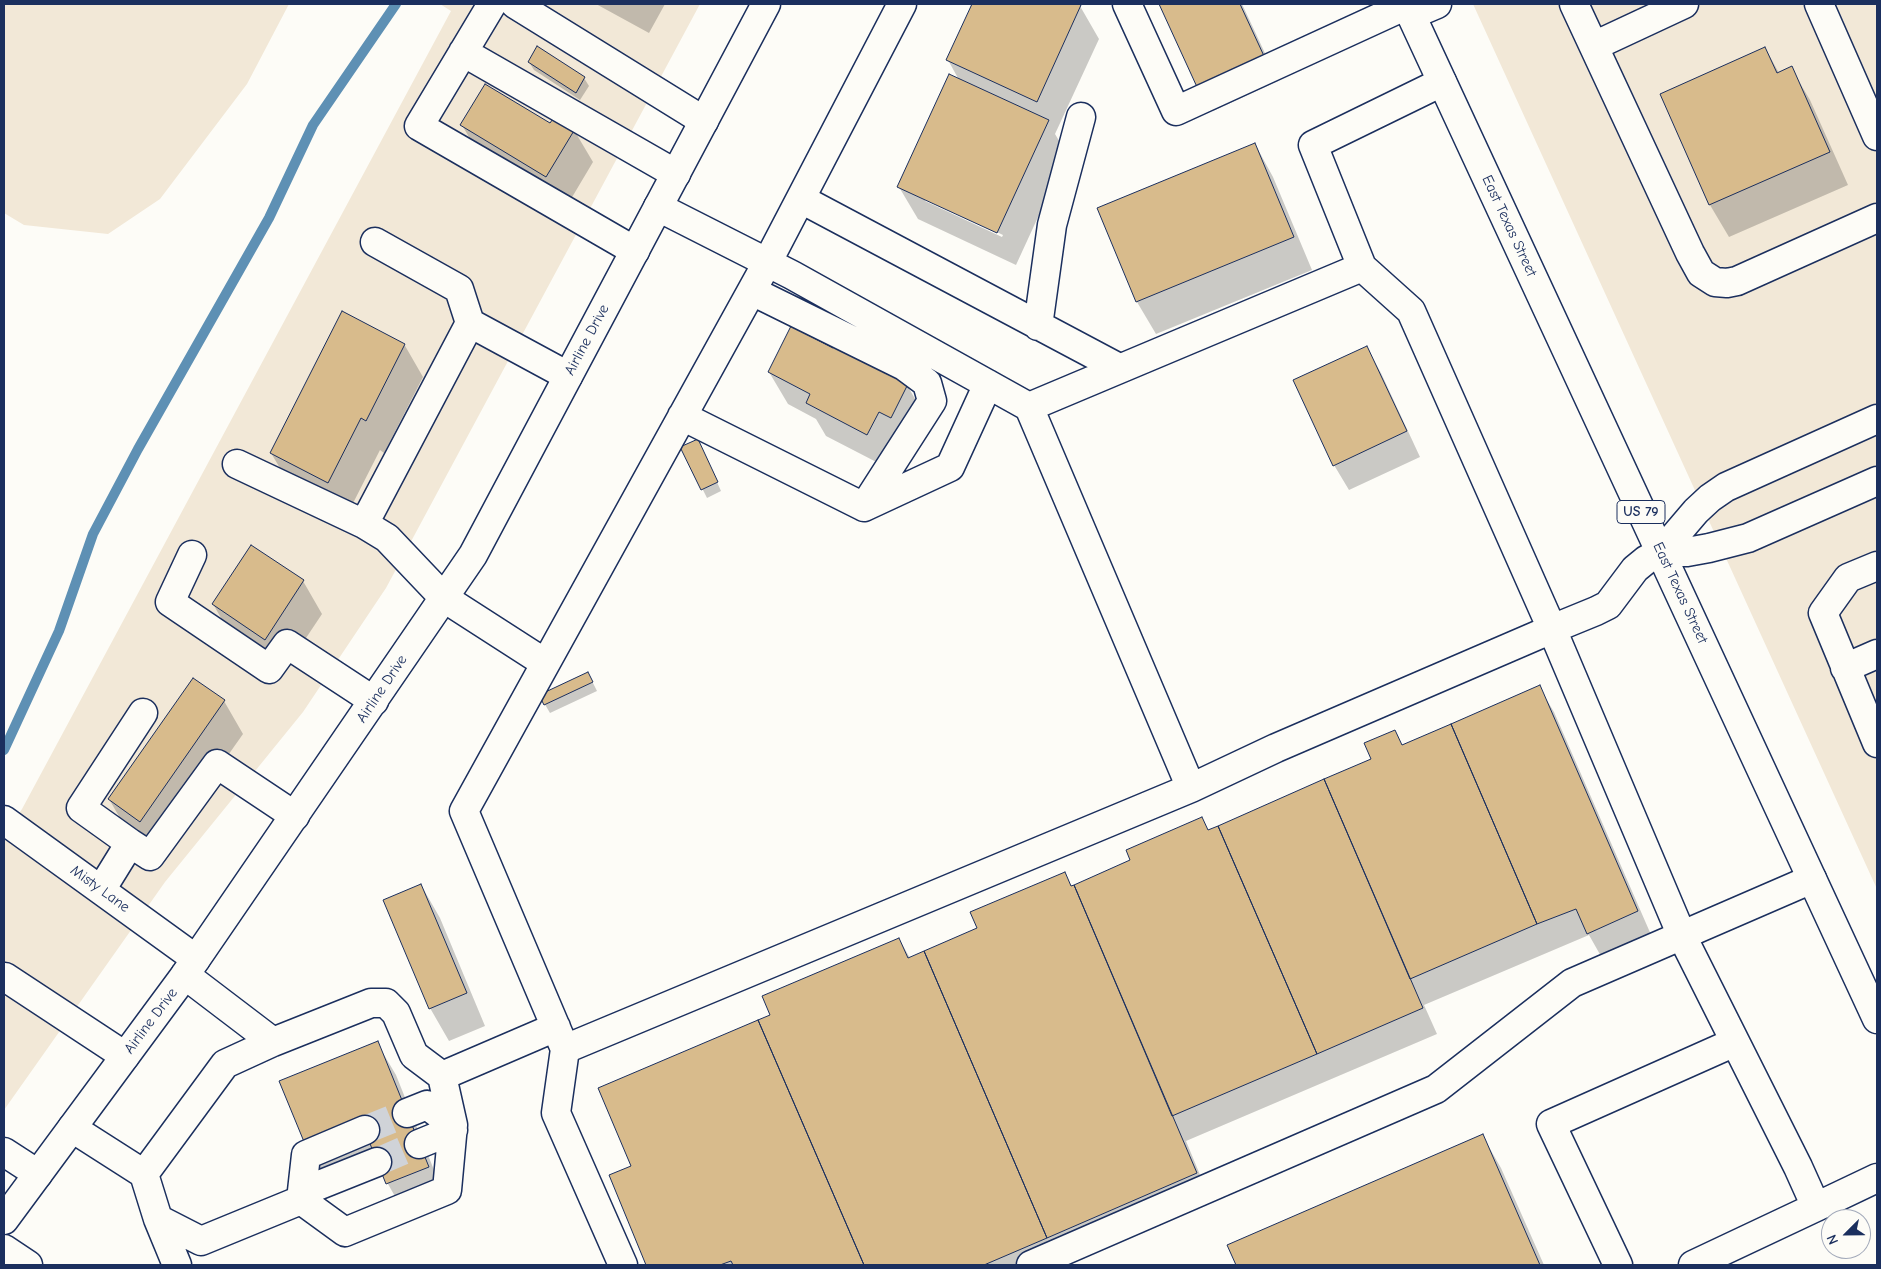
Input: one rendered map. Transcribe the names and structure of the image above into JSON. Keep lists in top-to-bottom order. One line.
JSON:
{"streets":{"main road":["East Texas Street","Airline Drive","US 79","Misty Lane"]},"crossings":[["Airline Drive","Misty Lane"]],"north":"bottom left"}
